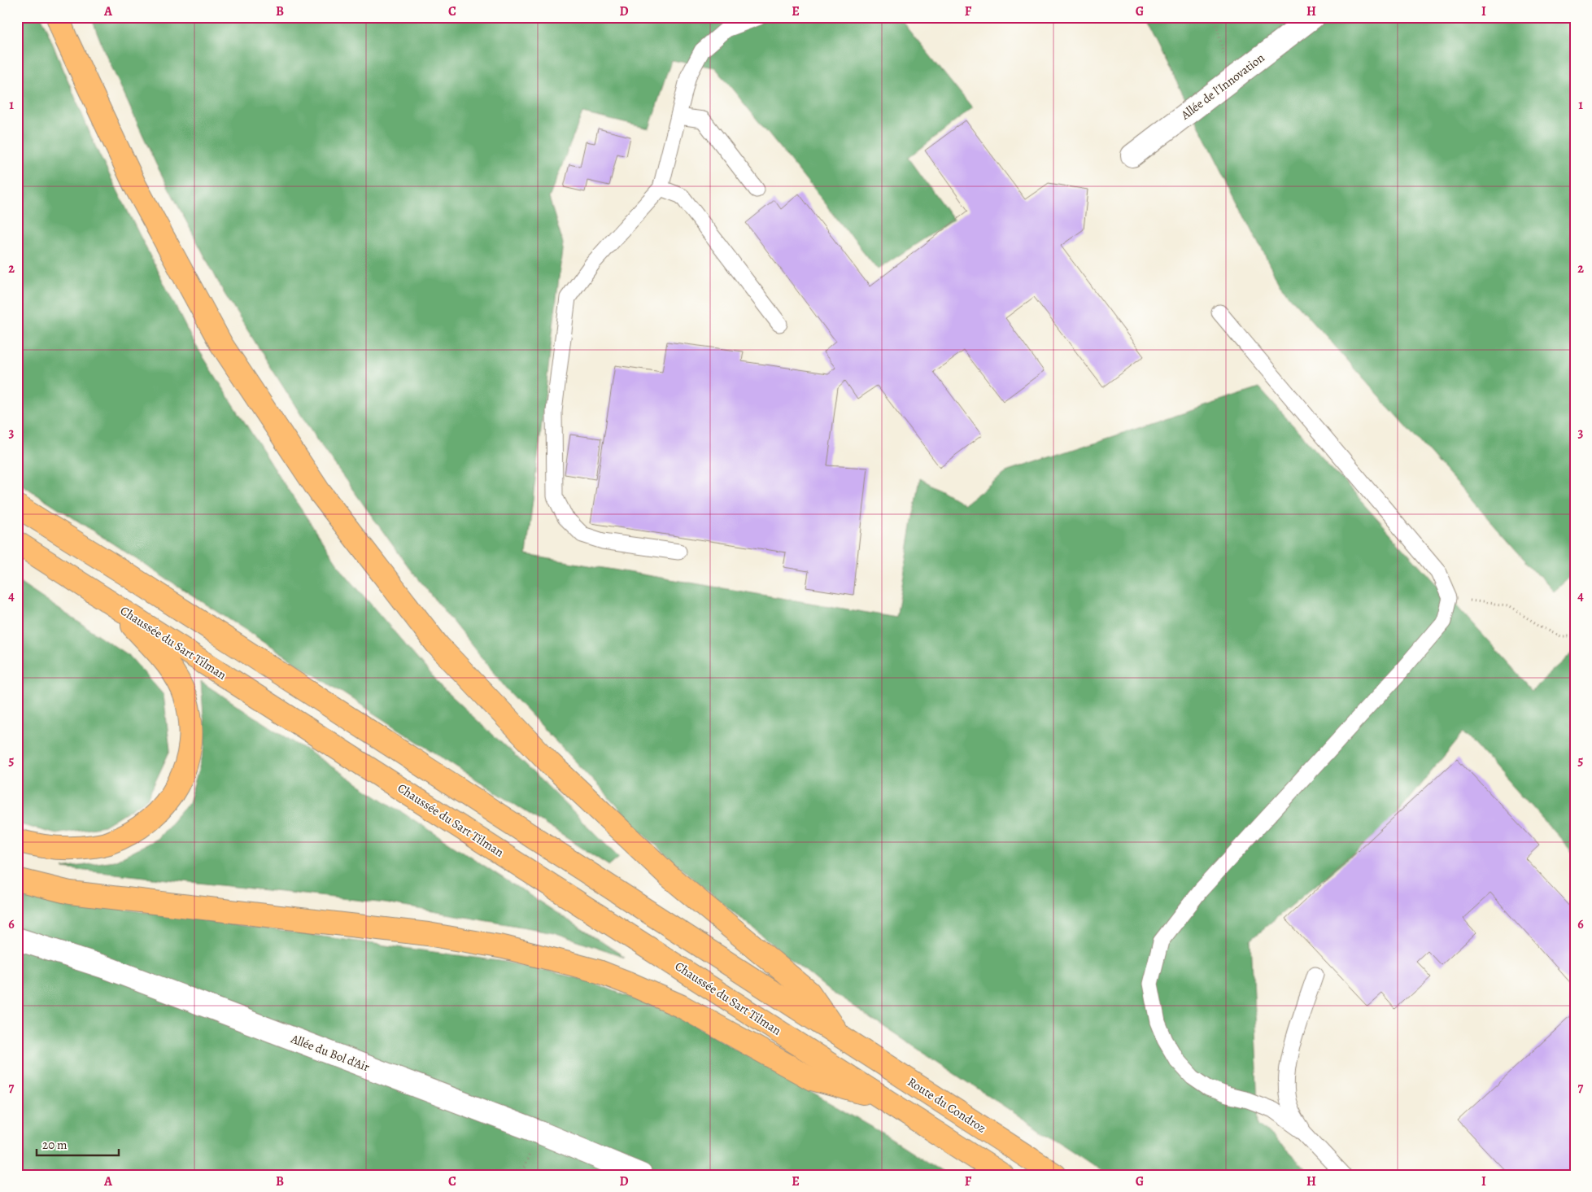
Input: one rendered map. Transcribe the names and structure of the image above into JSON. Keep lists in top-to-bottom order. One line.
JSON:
{"streets":{"highway":["Chaussée du Sart Tilman","Route du Condroz"],"street":["Allée de l'Innovation","Allée du Bol d'Air"]},"scale_bar":"20 m","grid":{"columns":["A","B","C","D","E","F","G","H","I"],"rows":["1","2","3","4","5","6","7"]}}
